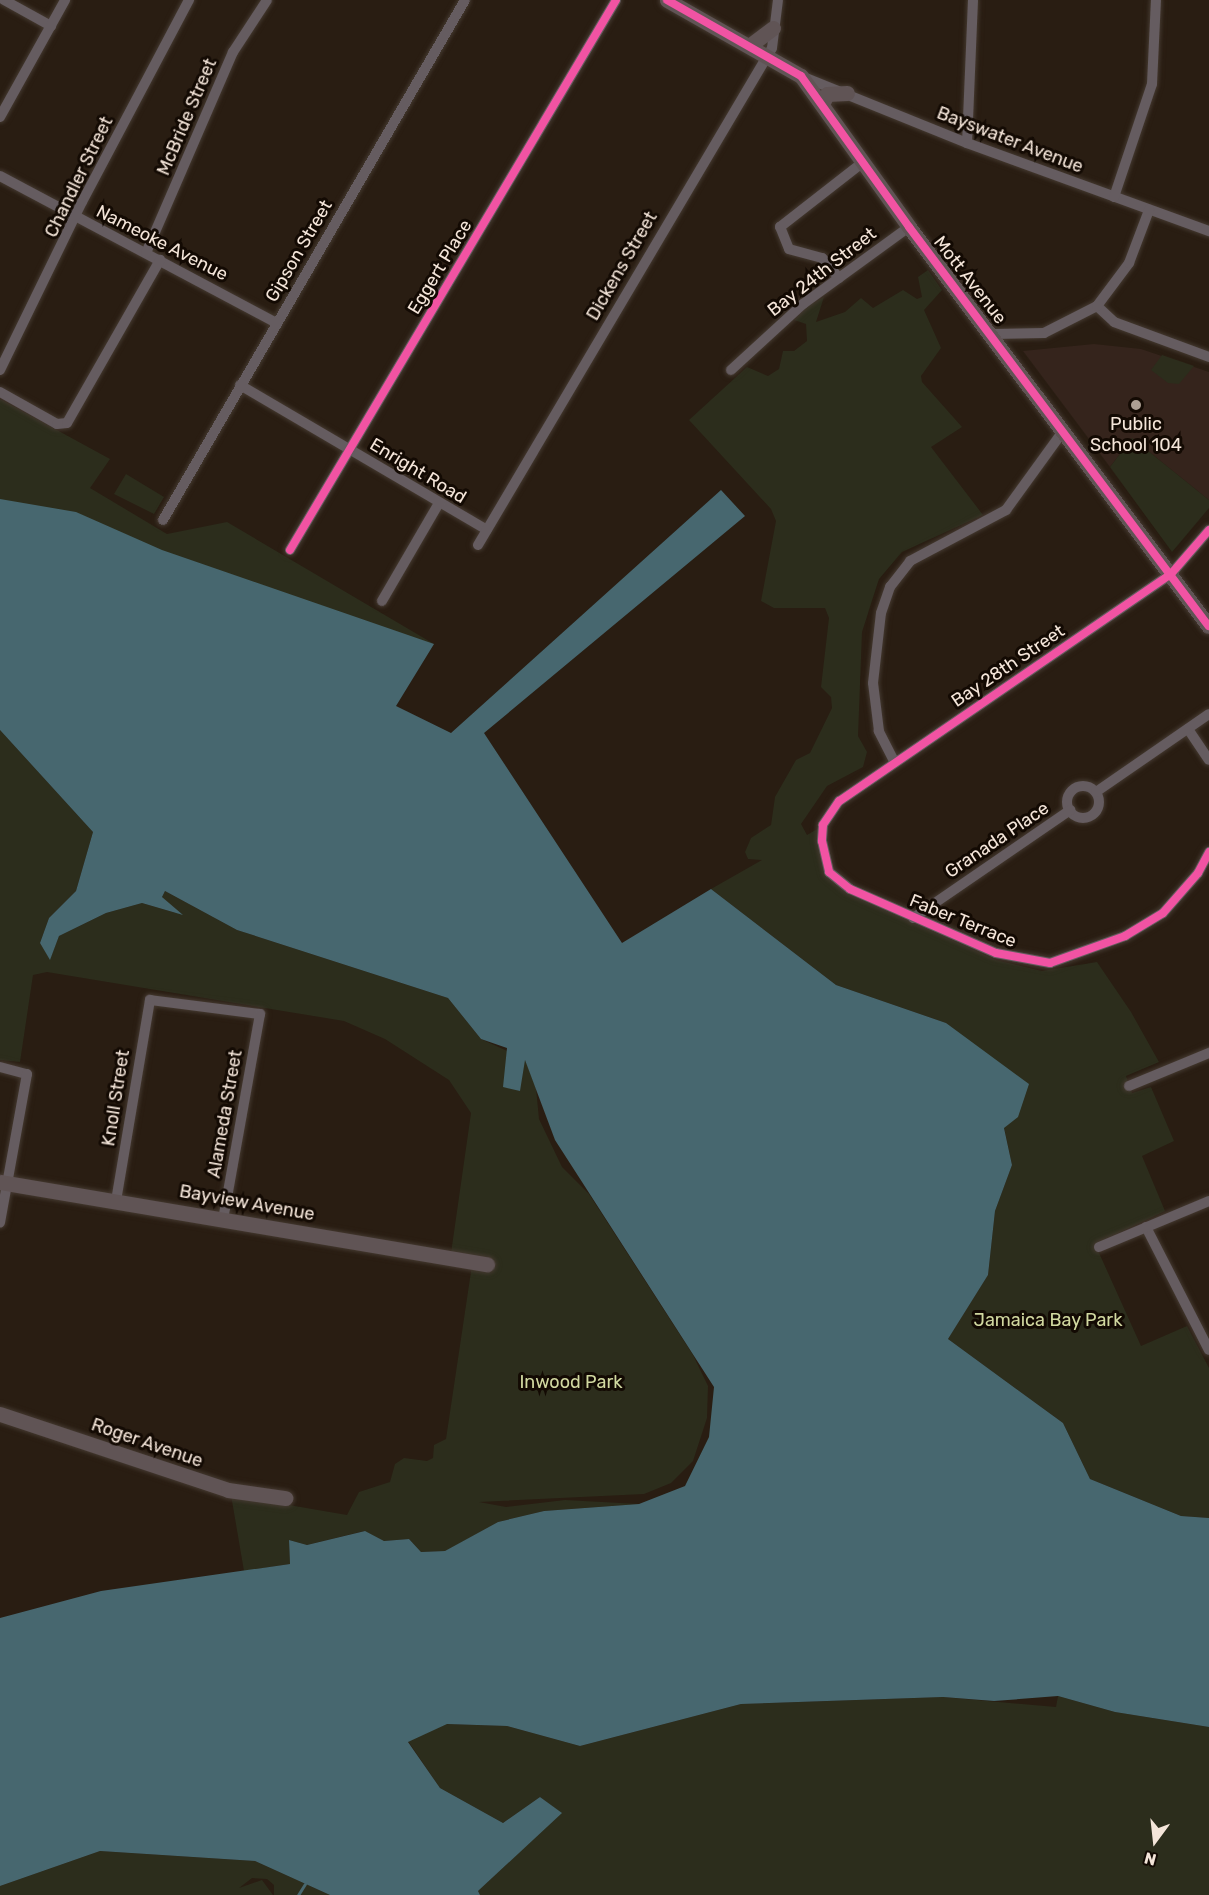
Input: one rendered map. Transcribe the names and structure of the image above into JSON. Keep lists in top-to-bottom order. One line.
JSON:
{"streets":{"street":["McBride Street","Bayswater Avenue","Chandler Street","Nameoke Avenue","Gipson Street","Dickens Street","Eggert Place","Bay 24th Street","Mott Avenue","Enright Road","Bay 28th Street","Granada Place","Faber Terrace","Knoll Street","Alameda Street","Bayview Avenue","Roger Avenue"]},"crossings":[["McBride Street","Nameoke Avenue"],["Bayswater Avenue","Mott Avenue"],["Chandler Street","Nameoke Avenue"],["Nameoke Avenue","Gipson Street"],["Gipson Street","Enright Road"],["Dickens Street","Mott Avenue"],["Dickens Street","Enright Road"],["Eggert Place","Enright Road"],["Bay 24th Street","Mott Avenue"],["Mott Avenue","Bay 28th Street"],["Bay 28th Street","Faber Terrace"],["Granada Place","Faber Terrace"],["Knoll Street","Alameda Street"],["Knoll Street","Bayview Avenue"],["Alameda Street","Bayview Avenue"]],"parks":["Jamaica Bay Park","Inwood Park"],"places":["Public School 104"],"north":"bottom"}
